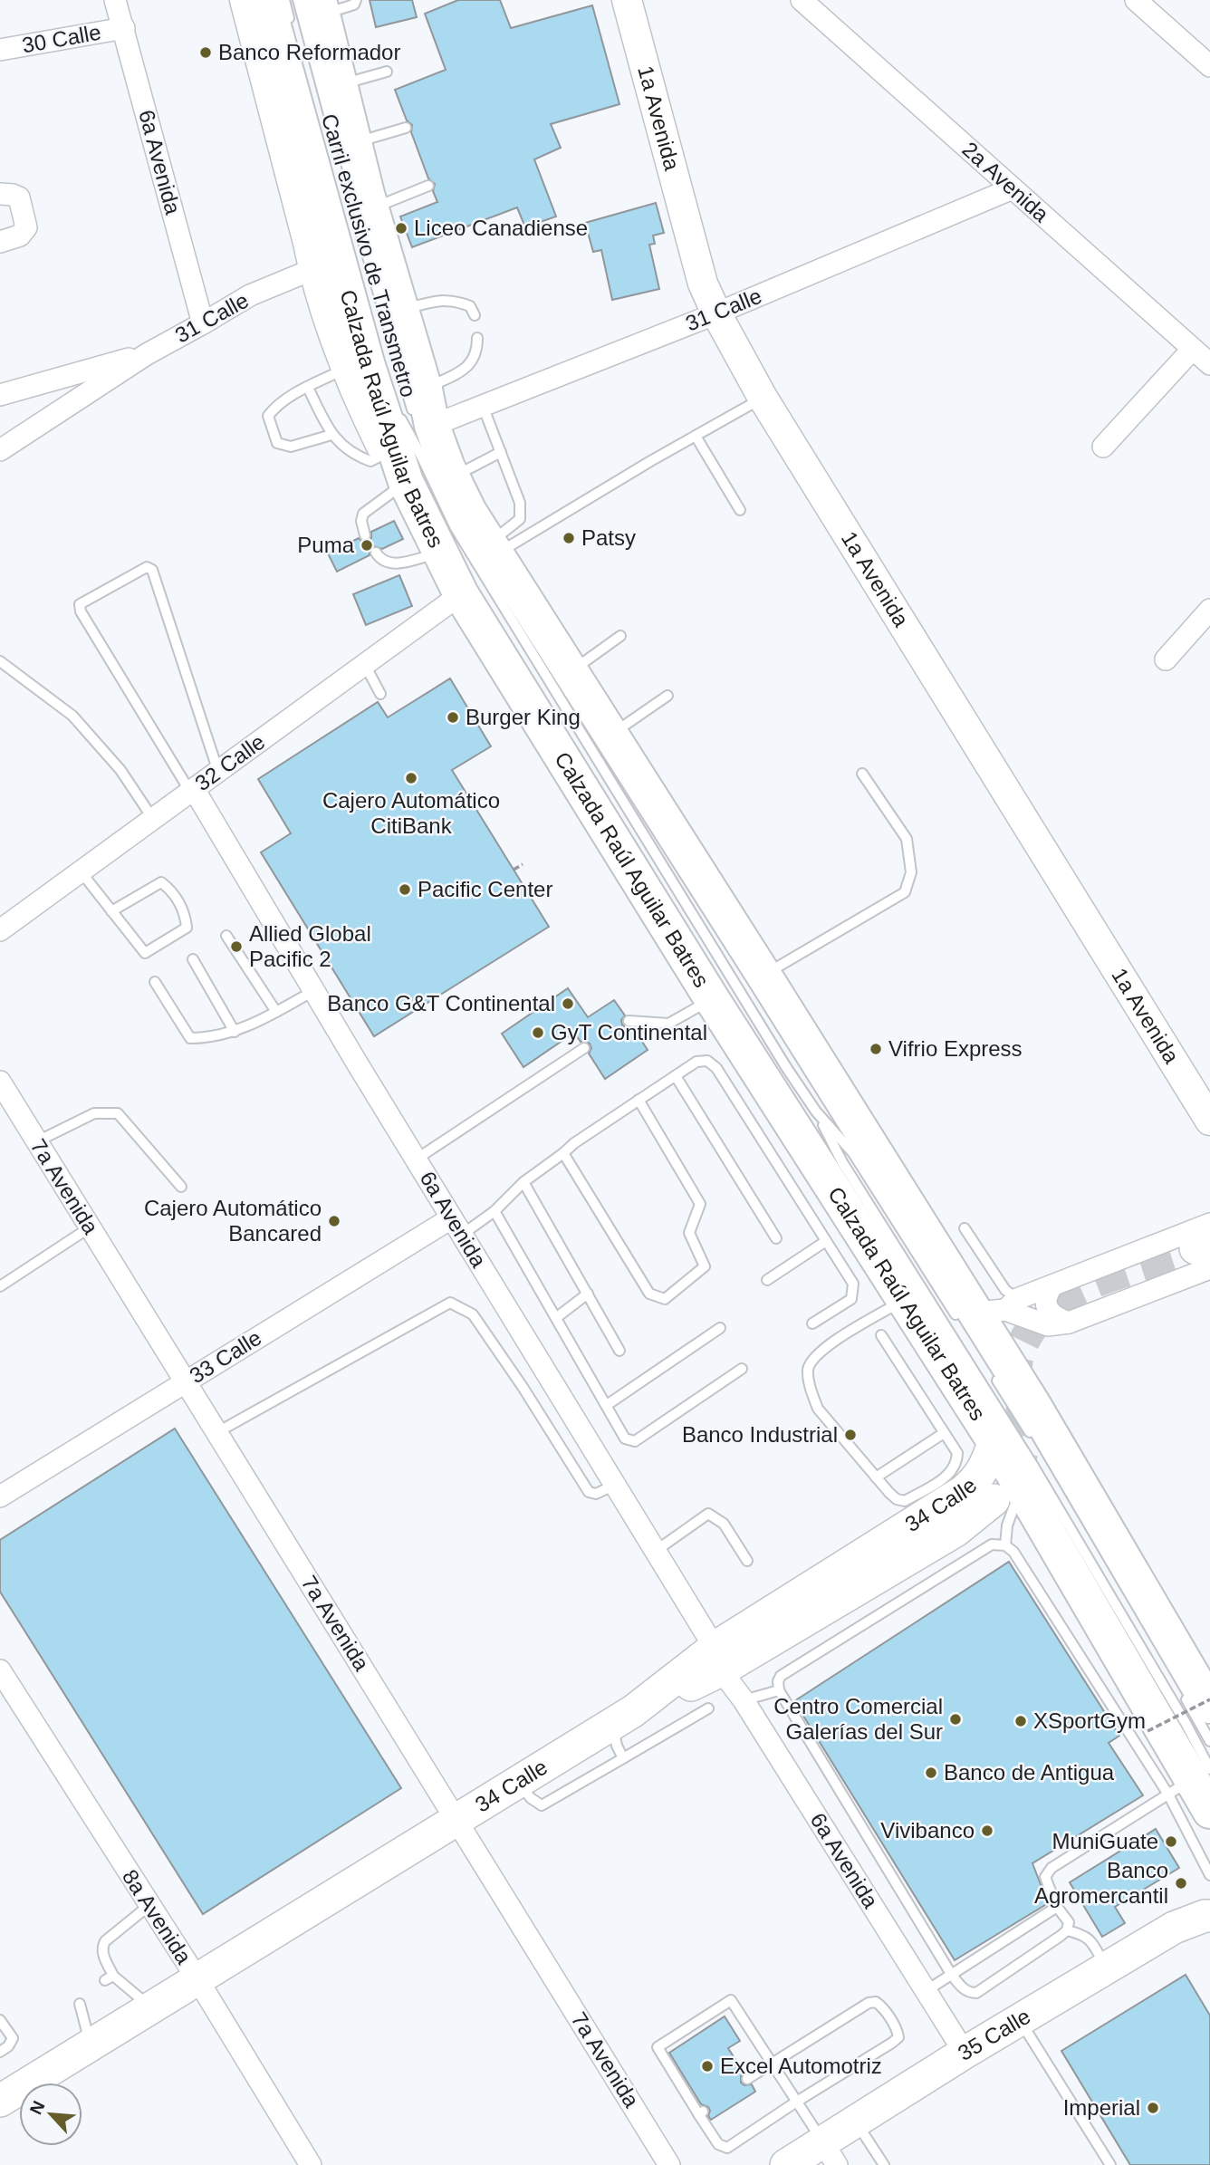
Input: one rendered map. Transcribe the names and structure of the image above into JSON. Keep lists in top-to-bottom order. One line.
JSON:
{"streets":{"highway":["Calzada Raúl Aguilar Batres"],"main road":["34 Calle","35 Calle"],"street":["30 Calle","1a Avenida","6a Avenida","2a Avenida","31 Calle","32 Calle","7a Avenida","33 Calle","8a Avenida"],"lane":["Carril exclusivo de Transmetro"]},"crossings":[["30 Calle","6a Avenida"],["1a Avenida","31 Calle"],["6a Avenida","31 Calle"],["6a Avenida","32 Calle"],["6a Avenida","33 Calle"],["6a Avenida","34 Calle"],["6a Avenida","35 Calle"],["2a Avenida","31 Calle"],["Carril exclusivo de Transmetro","31 Calle"],["Carril exclusivo de Transmetro","Calzada Raúl Aguilar Batres"],["31 Calle","Calzada Raúl Aguilar Batres"],["Calzada Raúl Aguilar Batres","32 Calle"],["Calzada Raúl Aguilar Batres","34 Calle"],["7a Avenida","33 Calle"],["7a Avenida","34 Calle"],["34 Calle","8a Avenida"]],"places":["Banco Reformador","Liceo Canadiense","Patsy","Puma","Burger King","Cajero Automático CitiBank","Pacific Center","Allied Global Pacific 2","Banco G&T Continental","GyT Continental","Vifrio Express","Cajero Automático Bancared","Banco Industrial","Centro Comercial Galerías del Sur","XSportGym","Banco de Antigua","Vivibanco","MuniGuate","Banco Agromercantil","Excel Automotriz","Imperial"],"north":"top left"}
